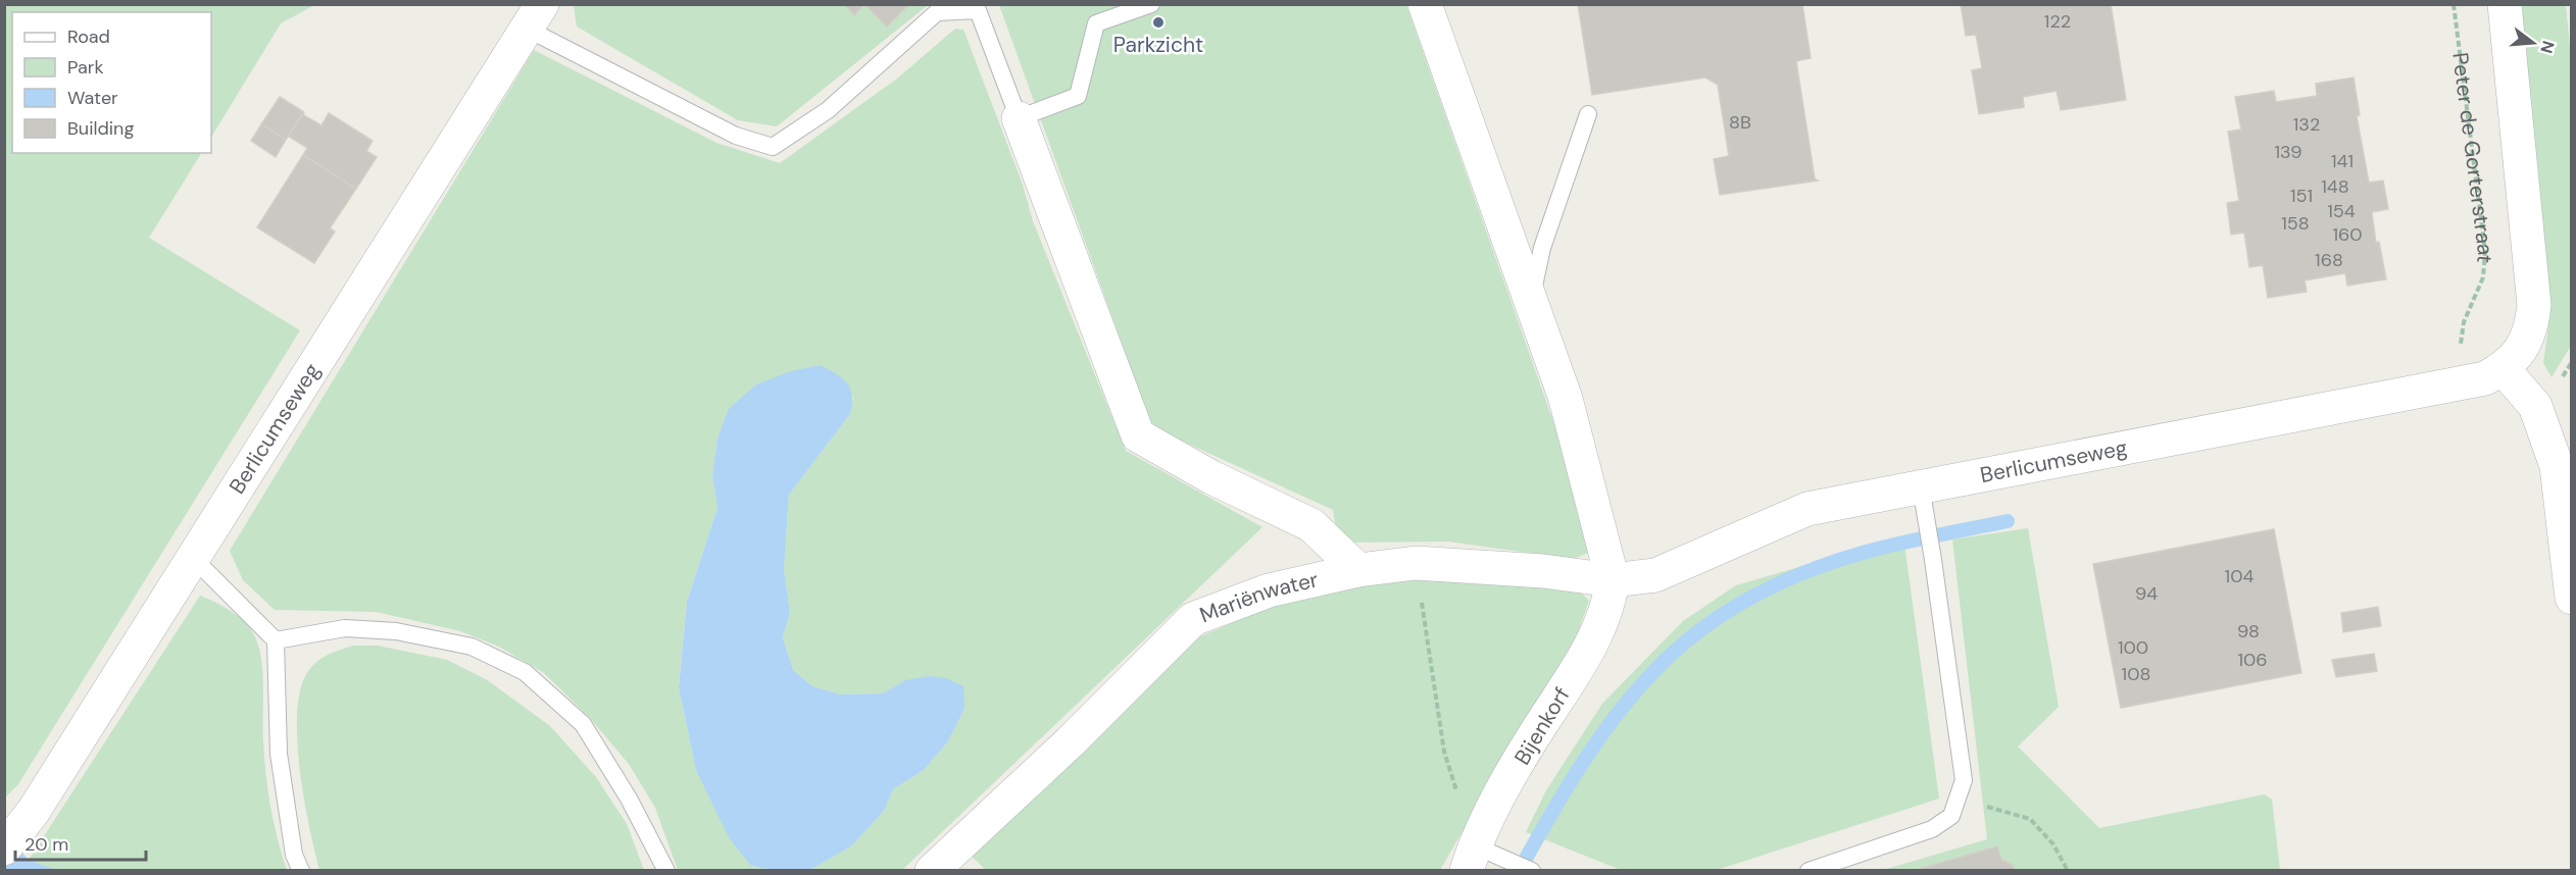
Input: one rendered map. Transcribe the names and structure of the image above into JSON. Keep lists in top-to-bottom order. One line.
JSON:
{"streets":{"street":["Berlicumseweg","Mariënwater","Bijenkorf"],"path":["Peter de Gorterstraat"]},"crossings":[["Peter de Gorterstraat","Berlicumseweg"],["Berlicumseweg","Mariënwater"],["Berlicumseweg","Bijenkorf"],["Mariënwater","Bijenkorf"]],"places":["Parkzicht"],"house_numbers":["122","8B","132","139","141","148","151","154","158","160","168","104","94","98","100","106","108"],"legend":["Road","Park","Water","Building"],"scale_bar":"20 m","north":"right"}
